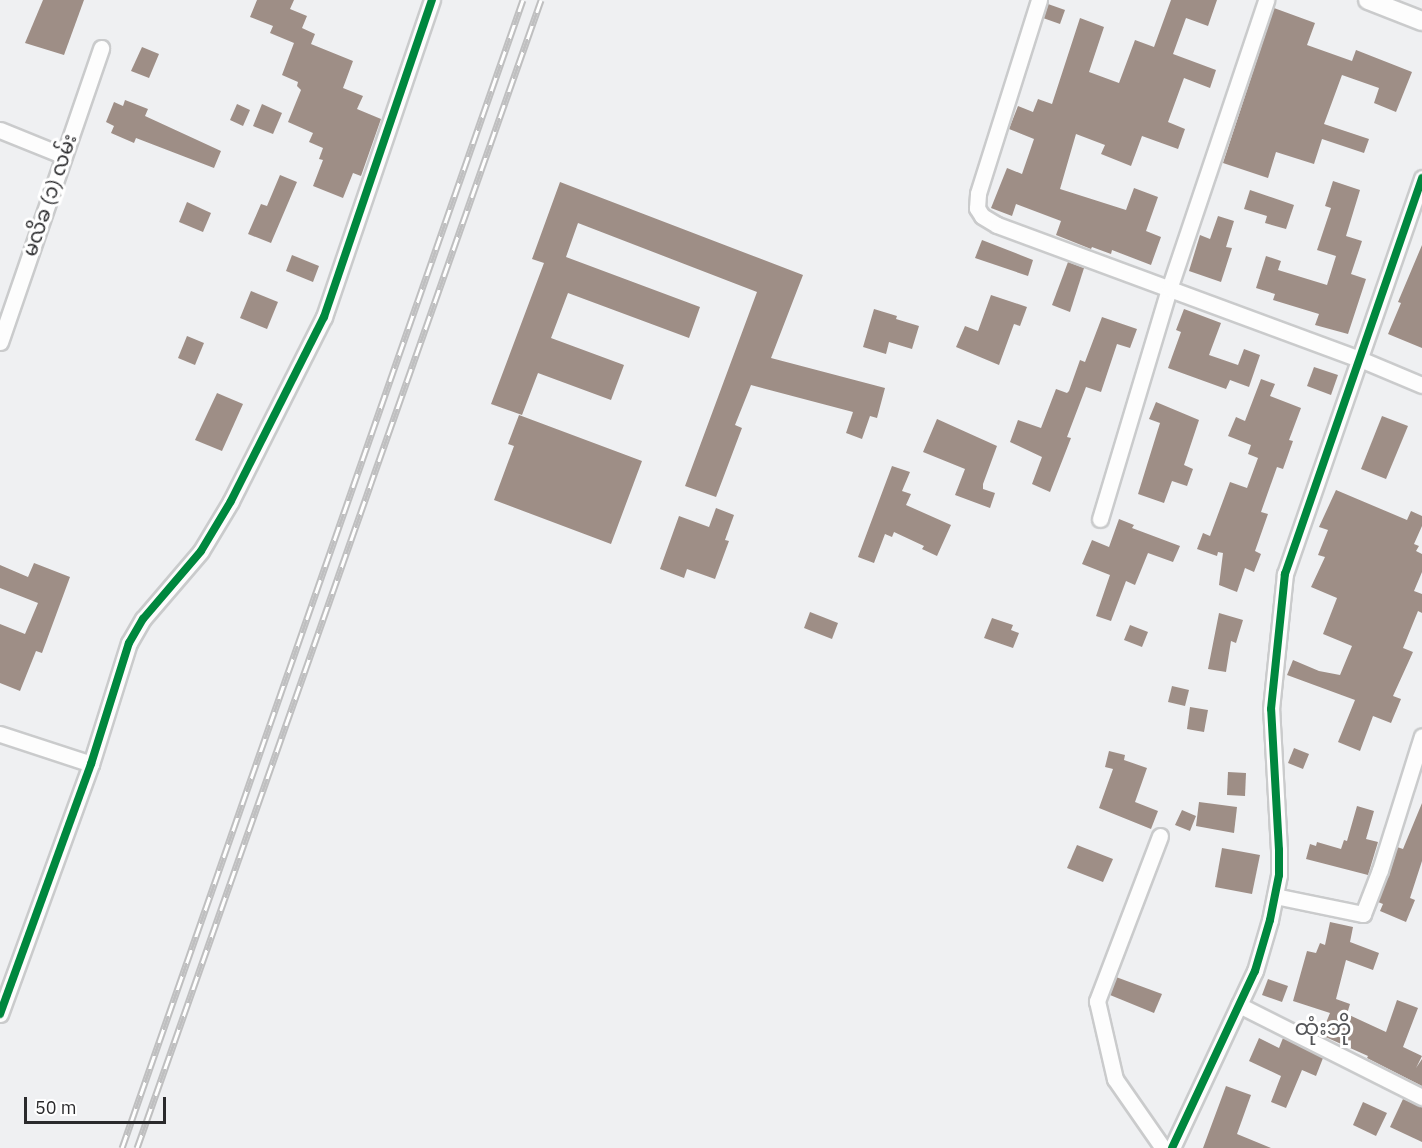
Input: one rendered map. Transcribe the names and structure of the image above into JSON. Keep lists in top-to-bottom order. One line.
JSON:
{"streets":{"street":["မလိခ (၁) လမ်း"]},"districts":["ထုံးဘို"],"scale_bar":"50 m"}
